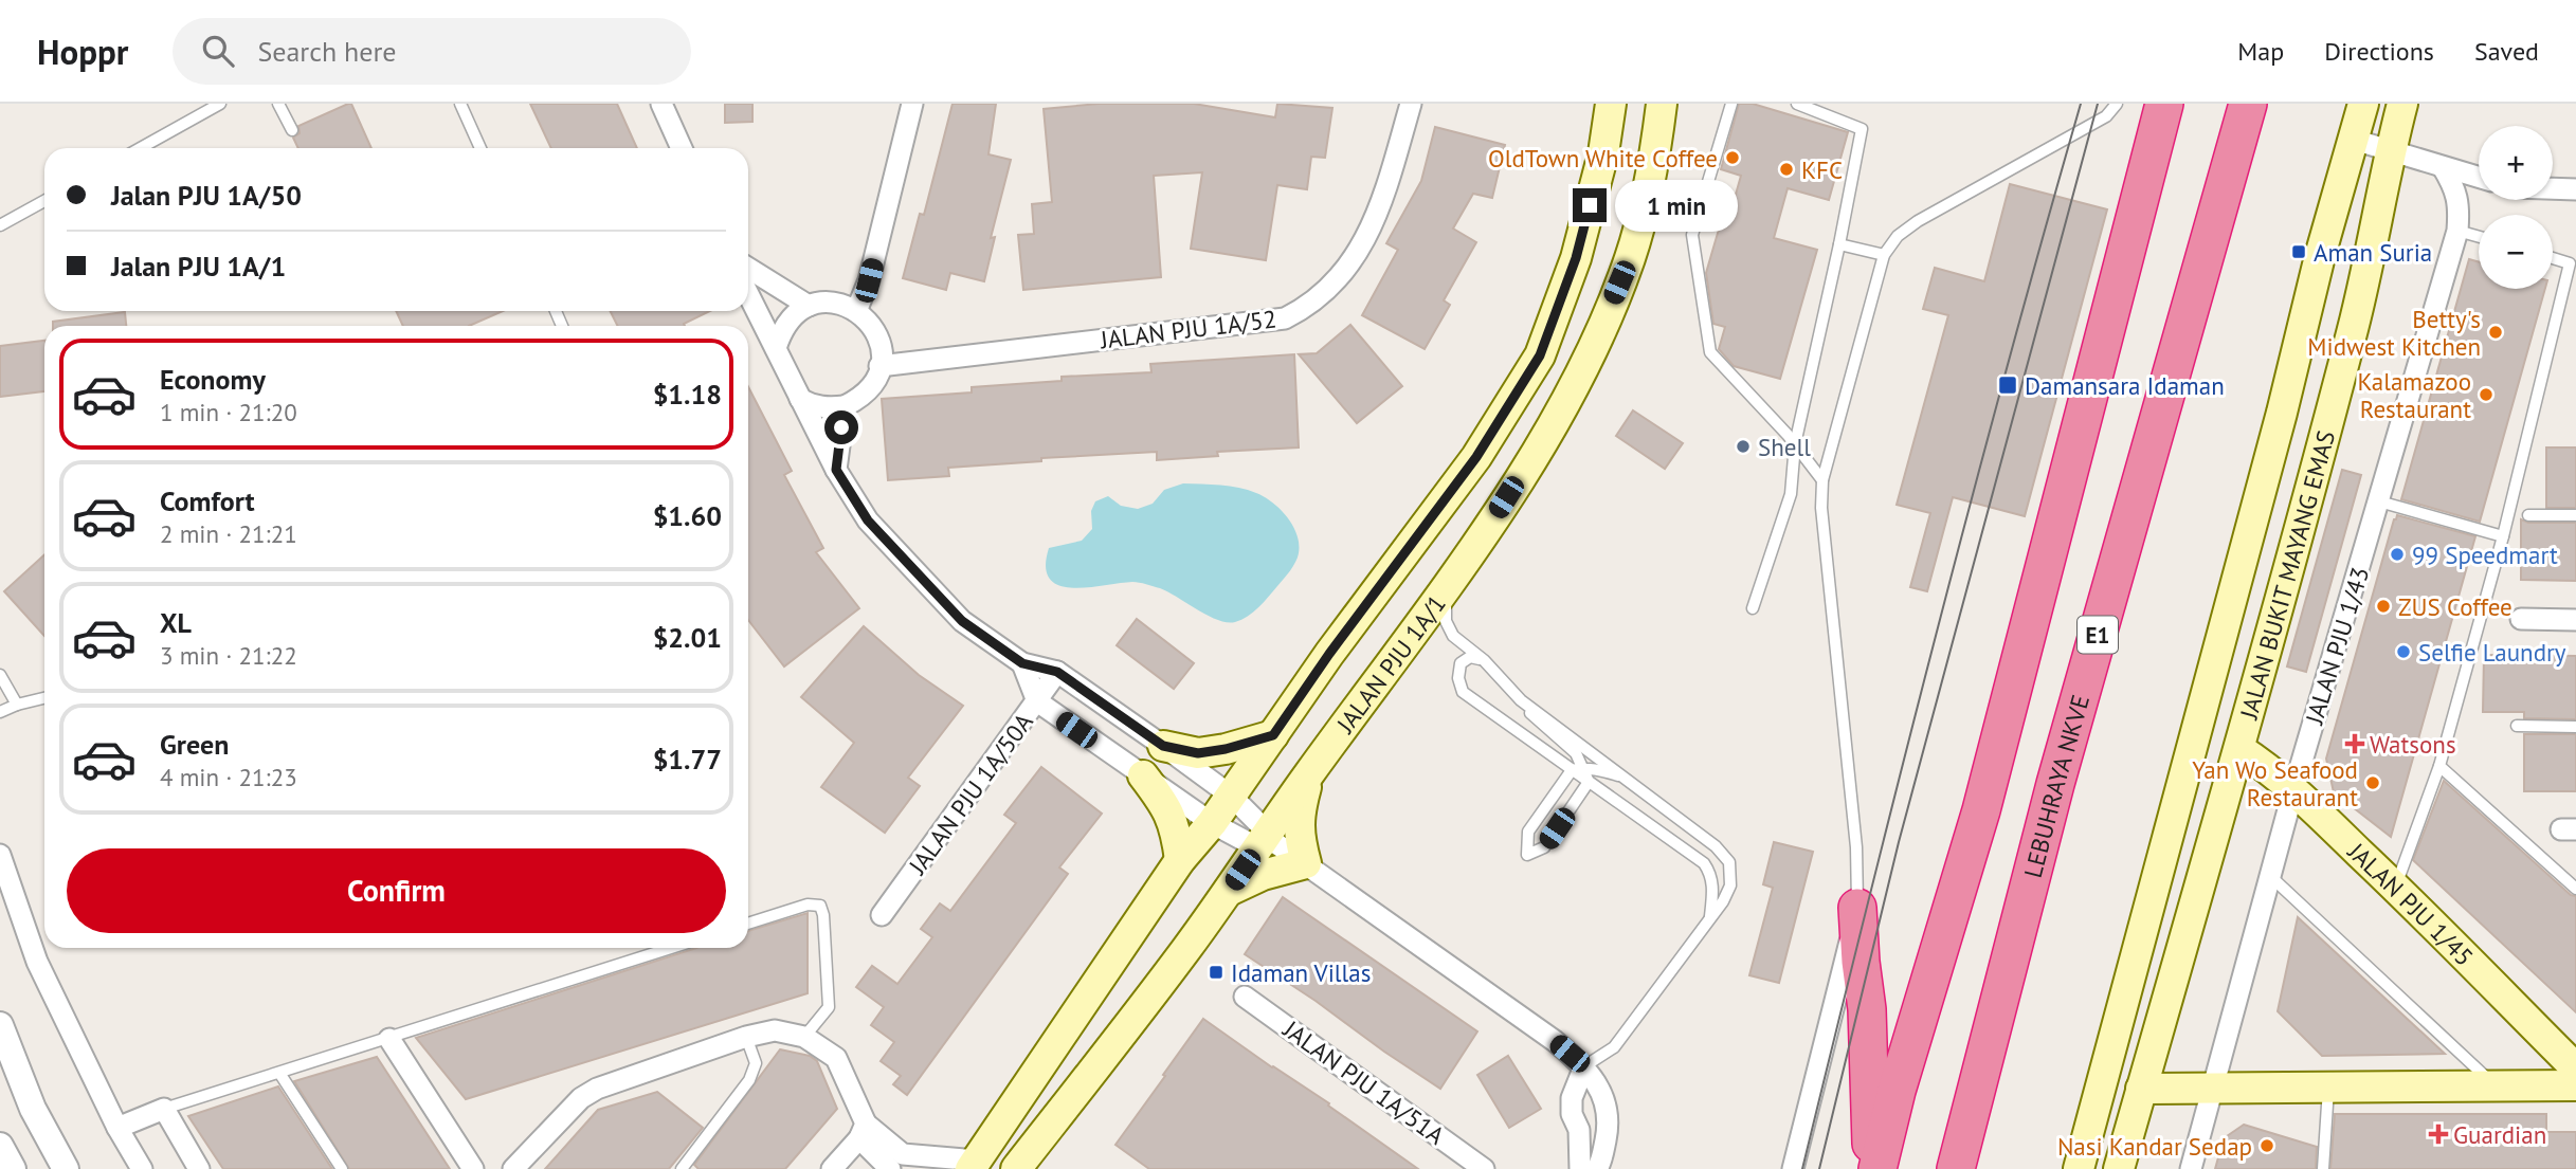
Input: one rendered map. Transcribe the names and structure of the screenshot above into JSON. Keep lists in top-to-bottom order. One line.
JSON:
{"streets":{"highway":["E1","LEBUHRAYA NKVE"],"main road":["JALAN BUKIT MAYANG EMAS","JALAN PJU 1A/1","JALAN PJU 1/45"],"street":["JALAN PJU 1A/52","JALAN PJU 1/43","JALAN PJU 1A/50A","JALAN PJU 1A/51A"]},"crossings":[["JALAN BUKIT MAYANG EMAS","JALAN PJU 1/45"],["JALAN PJU 1/43","JALAN PJU 1/45"]],"places":{"other":["OldTown White Coffee","KFC","Betty's Midwest Kitchen","Kalamazoo Restaurant","Shell","99 Speedmart","ZUS Coffee","Selfie Laundry","Yan Wo Seafood Restaurant","Nasi Kandar Sedap"],"transit":["Aman Suria","Damansara Idaman","Idaman Villas"],"health":["Watsons","Guardian"]},"page":{"header":"Hoppr","search":"Search here","nav":["Map","Directions","Saved"],"map_buttons":["+","−"],"banner":["Jalan PJU 1A/50","Jalan PJU 1A/1"],"bubble":"1 min","list":[{"name":"Economy","note":"1 min · 21:20","value":"$1.18"},{"name":"Comfort","note":"2 min · 21:21","value":"$1.60"},{"name":"XL","note":"3 min · 21:22","value":"$2.01"},{"name":"Green","note":"4 min · 21:23","value":"$1.77"}],"buttons":"Confirm"}}
